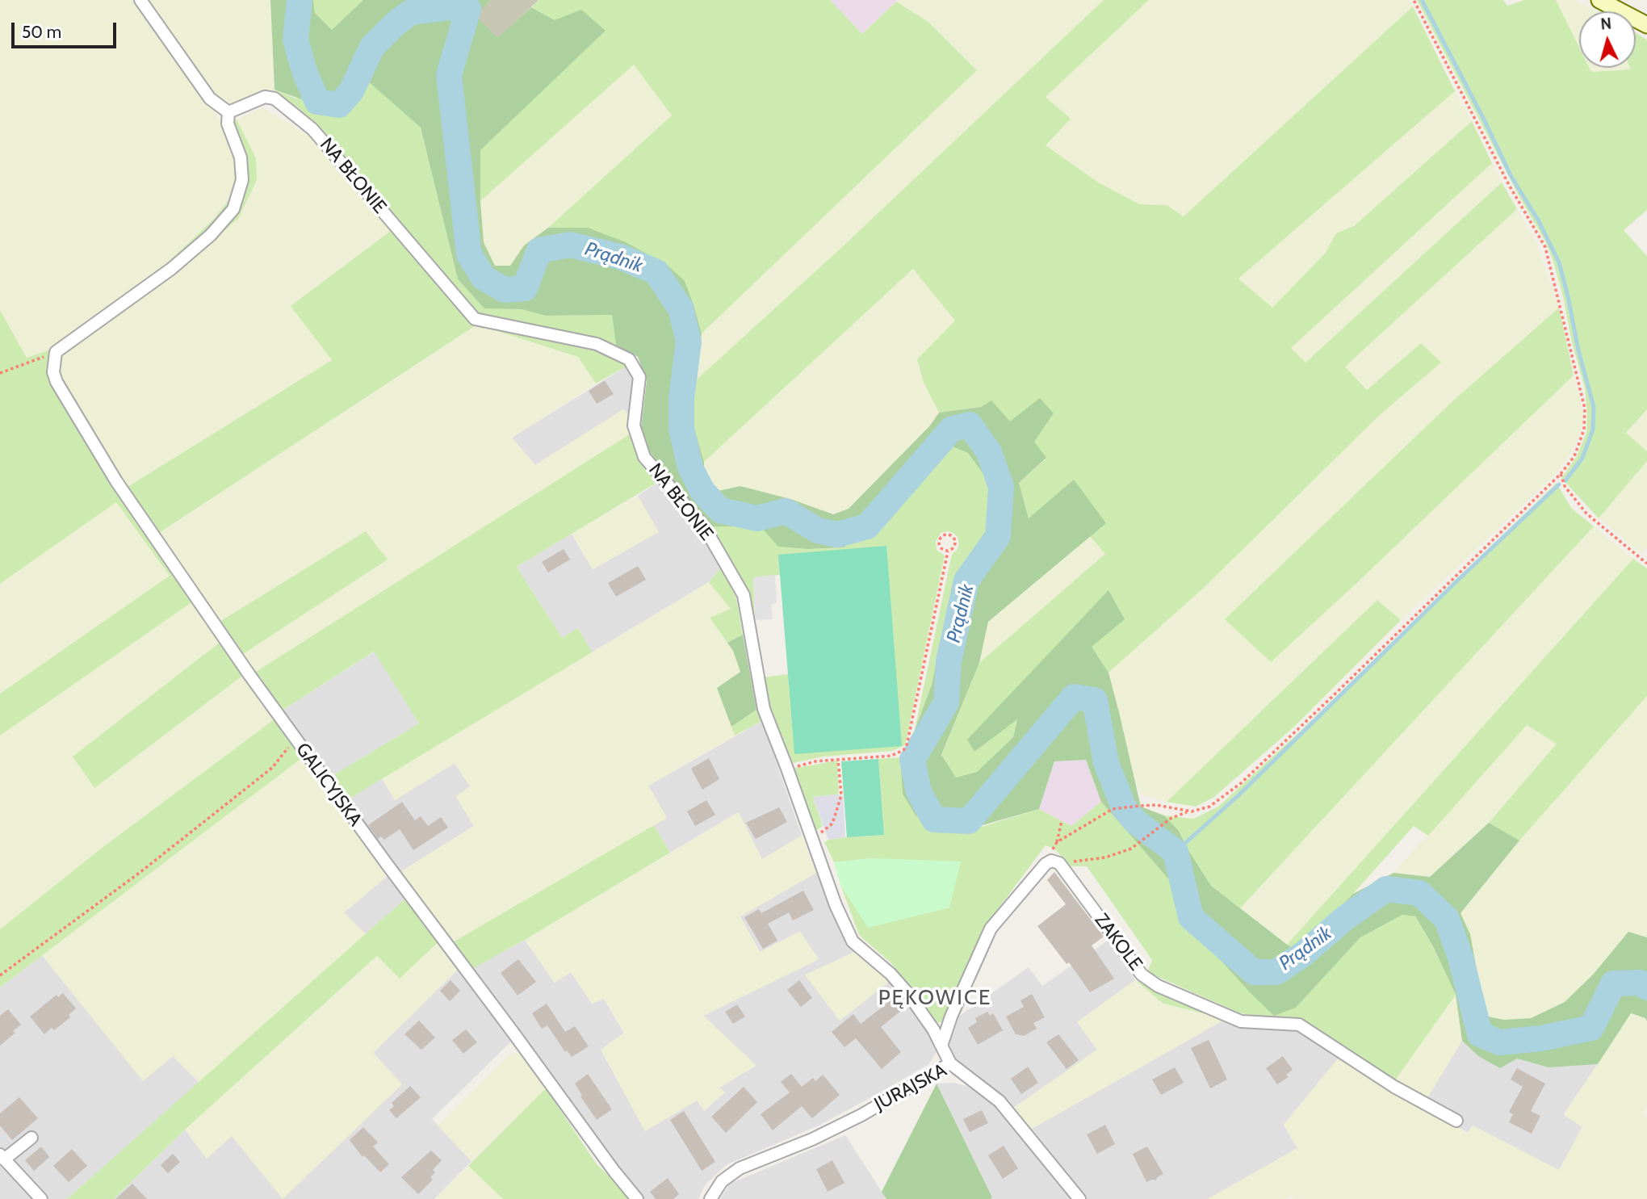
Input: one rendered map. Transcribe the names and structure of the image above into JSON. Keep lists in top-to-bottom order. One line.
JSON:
{"streets":{"street":["NA BŁONIE","GALICYJSKA","ZAKOLE","JURAJSKA"]},"crossings":[["NA BŁONIE","JURAJSKA"]],"districts":["PĘKOWICE"],"water":["Prądnik"],"scale_bar":"50 m","north":"top"}
